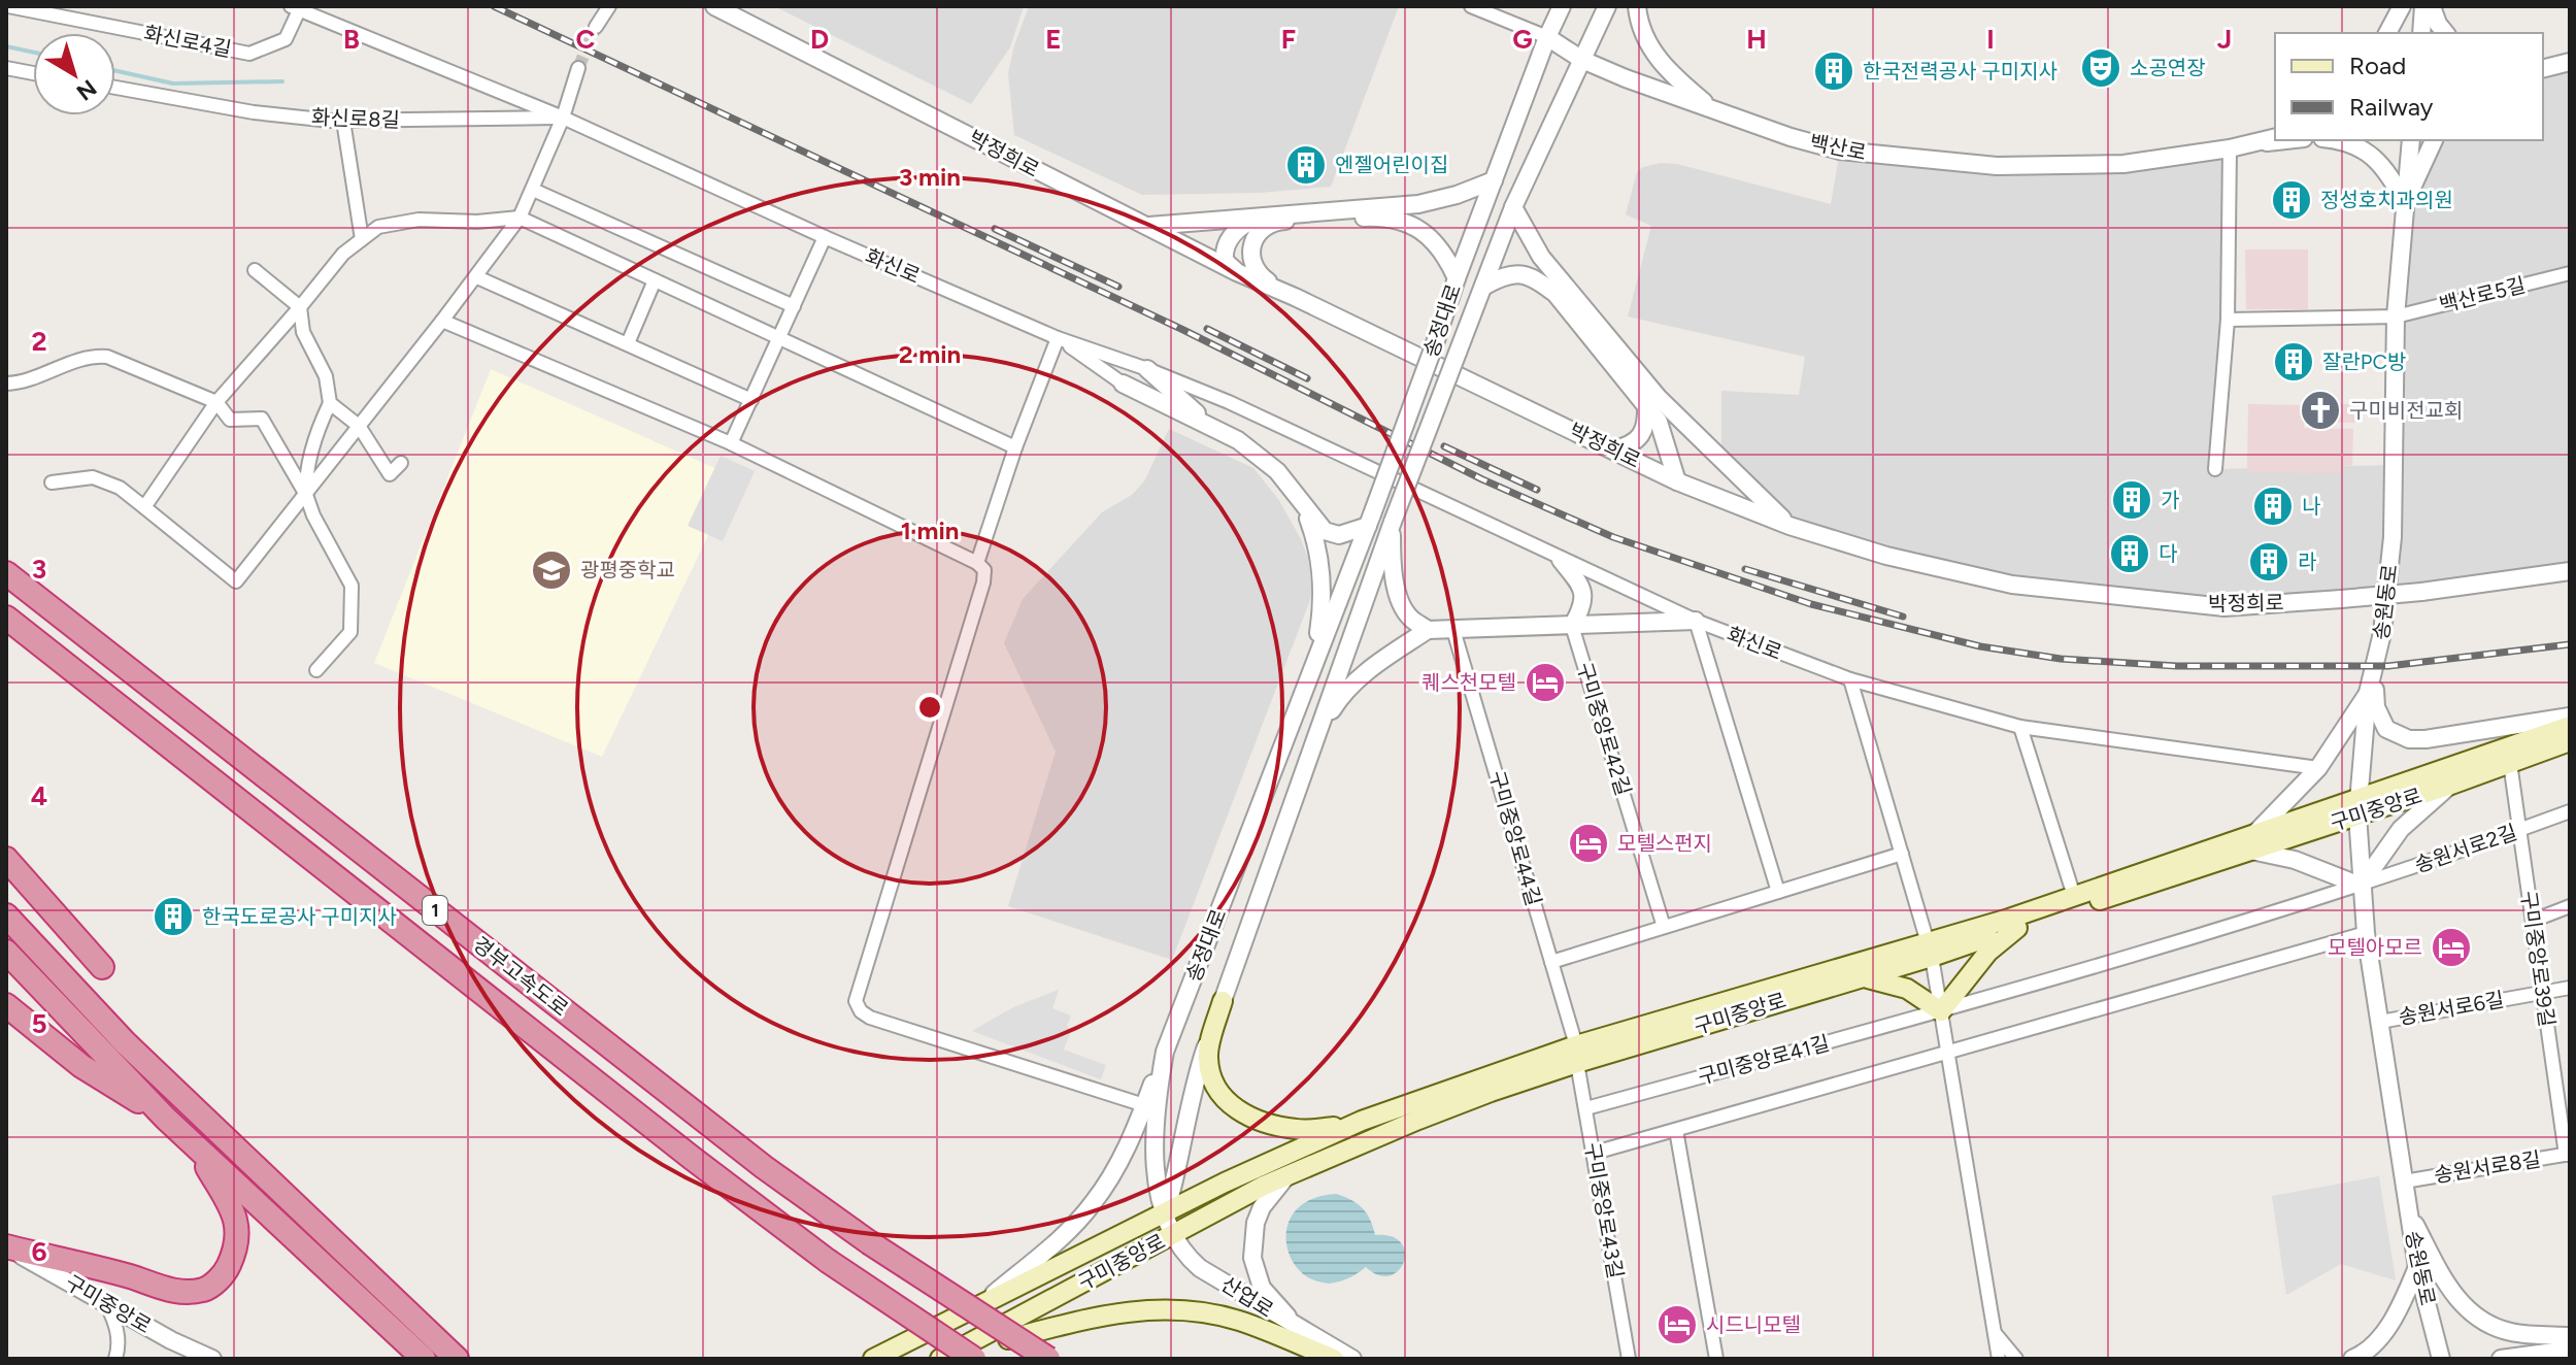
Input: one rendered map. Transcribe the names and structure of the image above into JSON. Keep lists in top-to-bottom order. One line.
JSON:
{"streets":{"highway":["1","경부고속도로"],"main road":["구미중앙로"],"street":["화신로4길","화신로8길","백산로","박정희로","화신로","백산로5길","송정대로","송원동로","구미중앙로42길","구미중앙로44길","송원서로2길","구미중앙로39길","송원서로6길","구미중앙로41길","송원서로8길","구미중앙로43길","산업로"]},"crossings":[["화신로4길","화신로8길"],["화신로4길","화신로"],["화신로8길","화신로"],["백산로","송정대로"],["백산로5길","송원동로"],["송정대로","구미중앙로"],["송정대로","산업로"],["송원동로","구미중앙로"],["송원동로","송원서로2길"],["송원동로","송원서로6길"],["송원동로","송원서로8길"],["구미중앙로","구미중앙로44길"],["구미중앙로","구미중앙로39길"],["구미중앙로","구미중앙로43길"],["구미중앙로","산업로"],["구미중앙로44길","구미중앙로43길"],["송원서로2길","구미중앙로39길"],["구미중앙로39길","송원서로6길"],["구미중앙로39길","송원서로8길"],["구미중앙로41길","구미중앙로43길"]],"places":{"theatre":["소공연장"],"building":["한국전력공사 구미지사","엔젤어린이집","정성호치과의원","잘란PC방","가","나","다","라","한국도로공사 구미지사"],"church":["구미비전교회"],"school or university":["광평중학교"],"hotel":["퀘스천모텔","모텔스펀지","모텔아모르","시드니모텔"]},"legend":["Road","Railway"],"north":"bottom right","grid":{"columns":["B","C","D","E","F","G","H","I","J"],"rows":["2","3","4","5","6"]},"rings":["3 min","2 min","1 min"]}
